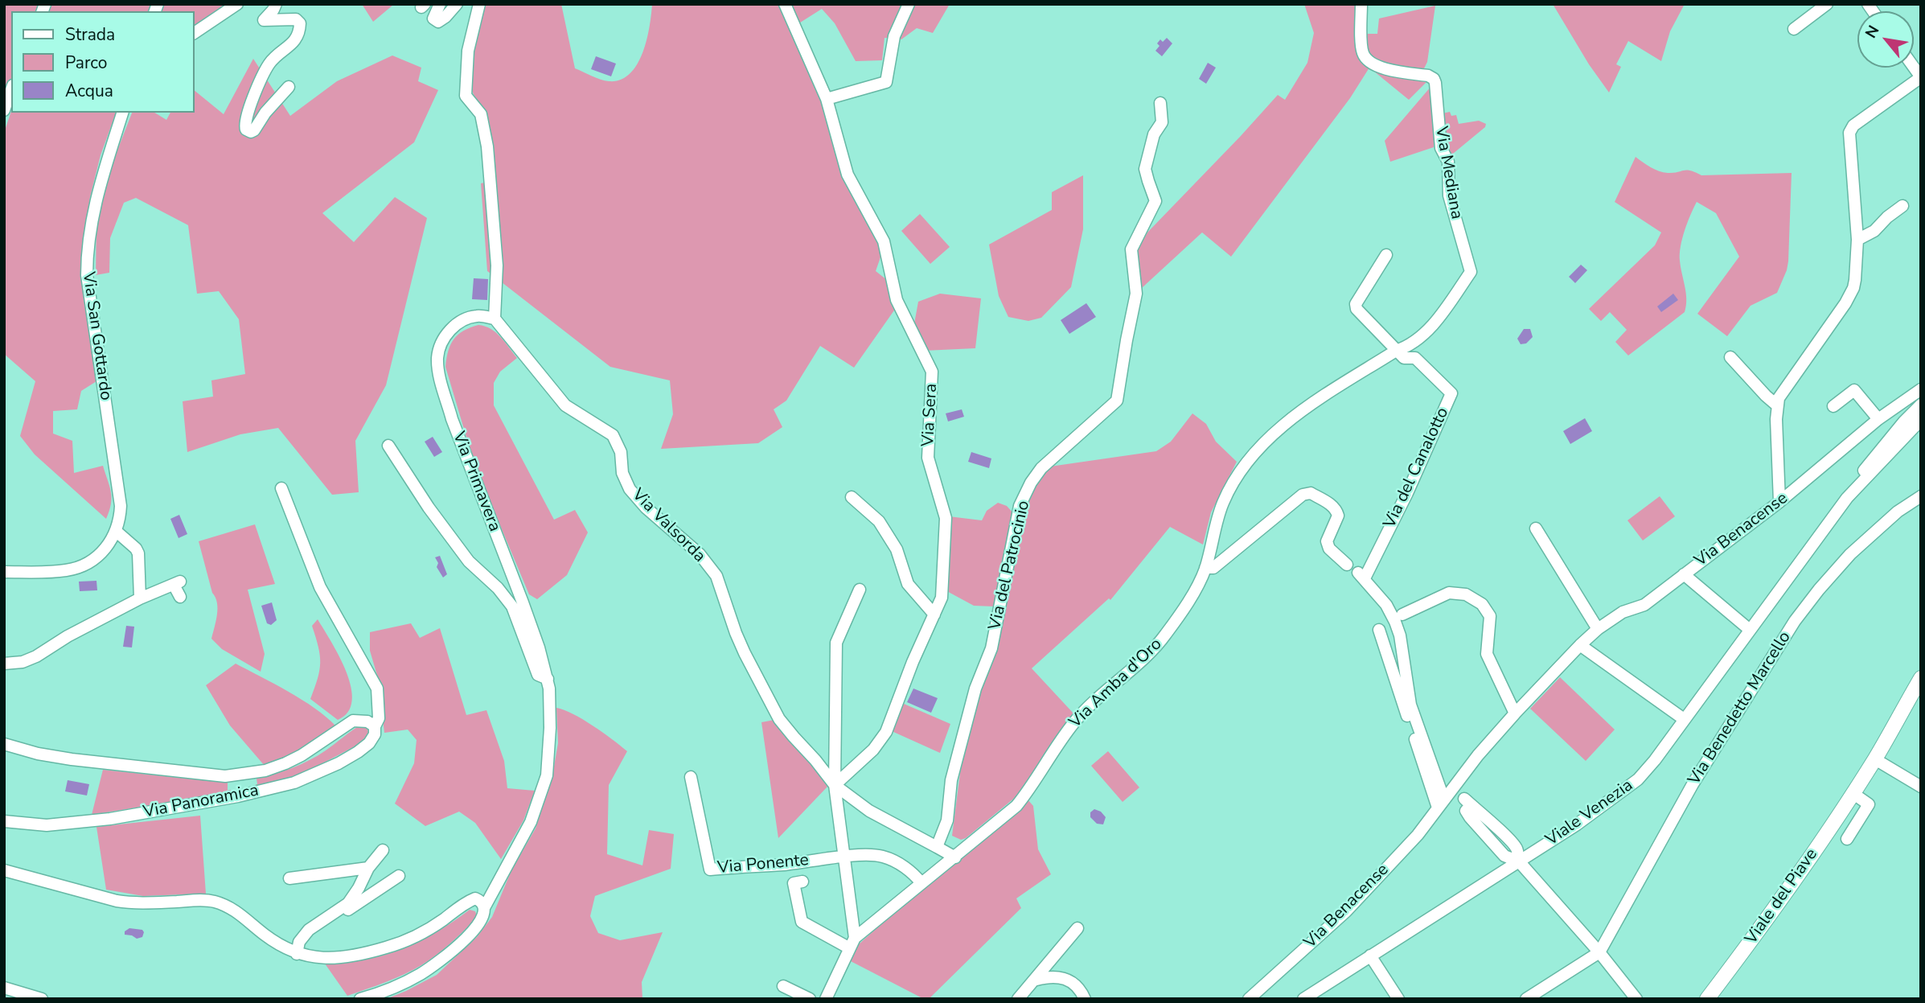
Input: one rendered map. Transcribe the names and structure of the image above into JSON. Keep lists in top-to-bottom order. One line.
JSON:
{"streets":{"main road":["Viale del Piave"],"street":["Via Mediana","Via San Gottardo","Via Sera","Via del Canalotto","Via Primavera","Via Valsorda","Via Benacense","Via del Patrocinio","Via Amba d'Oro","Via Benedetto Marcello","Via Panoramica","Viale Venezia","Via Ponente"]},"crossings":[["Via Mediana","Via Amba d'Oro"],["Via Sera","Via Valsorda"],["Via del Canalotto","Via Benacense"],["Via del Canalotto","Via Amba d'Oro"],["Via Primavera","Via Valsorda"],["Via Valsorda","Via del Patrocinio"]],"legend":["Strada","Parco","Acqua"],"north":"top left"}
